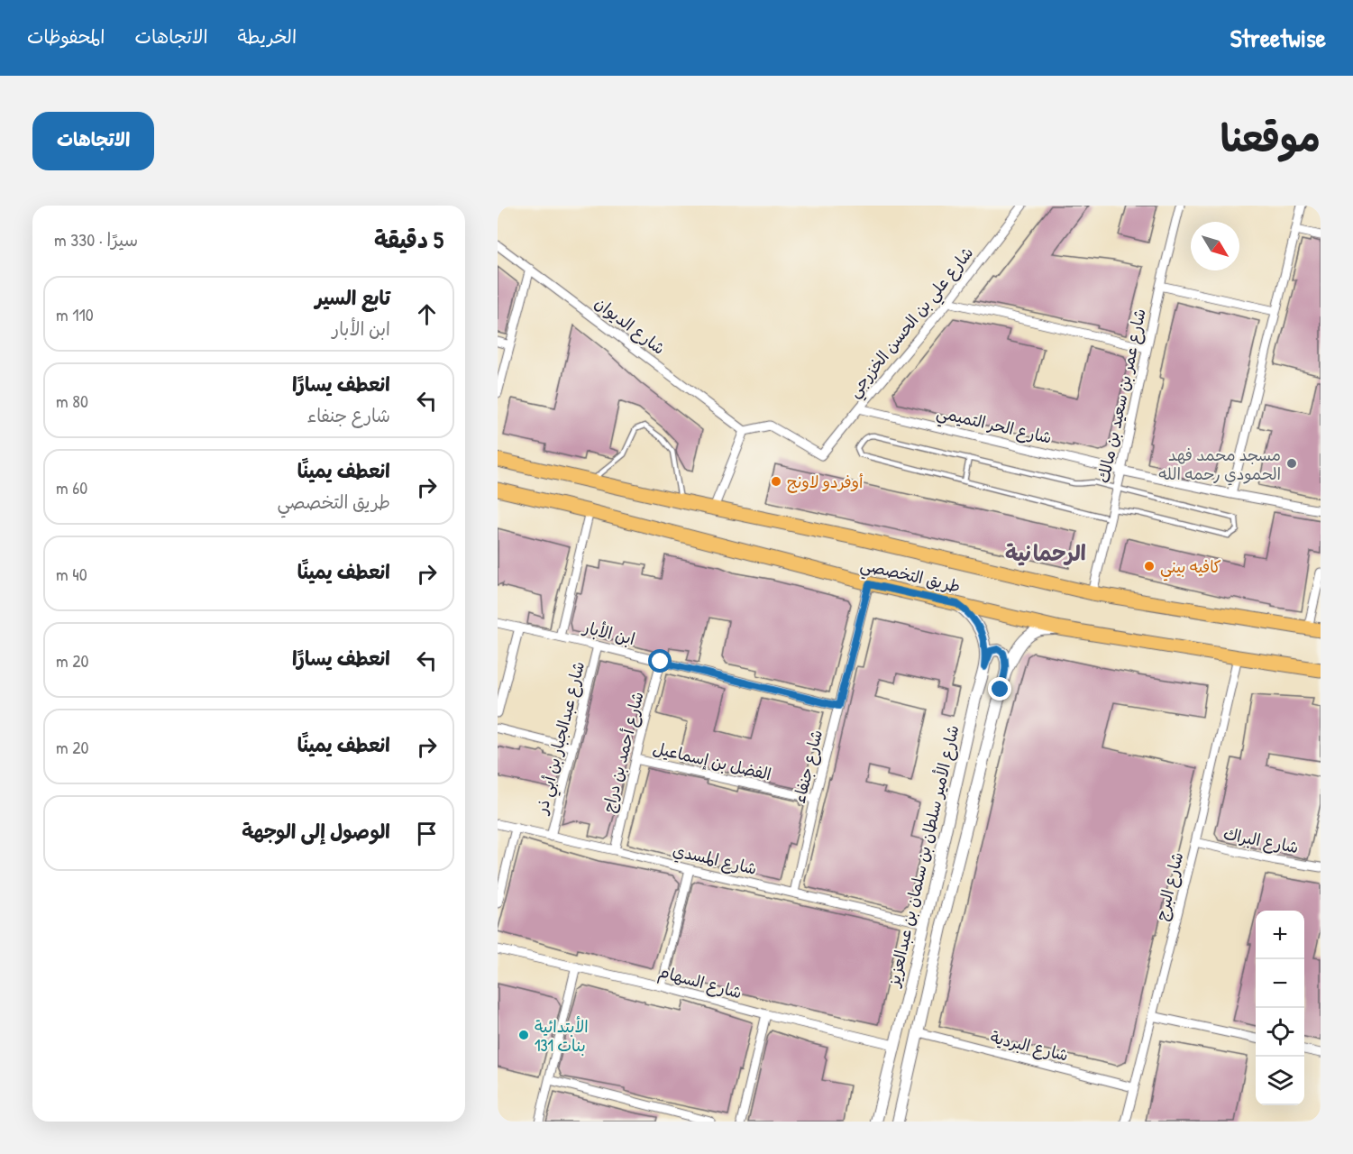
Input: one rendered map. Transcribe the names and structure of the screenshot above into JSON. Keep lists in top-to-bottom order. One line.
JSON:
{"streets":{"main road":["طريق التخصصي"],"street":["شارع علي بن الحسن الخزرجي","شارع الديوان","شارع عمر بن سعيد بن مالك","شارع الحر التميمي","ابن الأبار","شارع عبدالجبار بن أبي ذر","شارع أحمد بن دراج","الفضل بن إسماعيل","شارع جنفاء","شارع البراك","شارع الأمير سلطان بن سلمان بن عبدالعزيز","شارع المسدي","شارع البرج","شارع السهام","شارع البردية"]},"crossings":[["شارع علي بن الحسن الخزرجي","شارع الديوان"],["شارع علي بن الحسن الخزرجي","شارع الحر التميمي"],["شارع عمر بن سعيد بن مالك","شارع الحر التميمي"],["شارع عمر بن سعيد بن مالك","طريق التخصصي"],["طريق التخصصي","شارع جنفاء"],["طريق التخصصي","شارع الأمير سلطان بن سلمان بن عبدالعزيز"],["طريق التخصصي","شارع البرج"],["ابن الأبار","شارع عبدالجبار بن أبي ذر"],["ابن الأبار","شارع أحمد بن دراج"],["ابن الأبار","شارع جنفاء"],["شارع عبدالجبار بن أبي ذر","شارع المسدي"],["شارع أحمد بن دراج","الفضل بن إسماعيل"],["شارع أحمد بن دراج","شارع المسدي"],["الفضل بن إسماعيل","شارع جنفاء"],["شارع جنفاء","شارع المسدي"],["شارع البراك","شارع البرج"],["شارع الأمير سلطان بن سلمان بن عبدالعزيز","شارع المسدي"],["شارع الأمير سلطان بن سلمان بن عبدالعزيز","شارع السهام"],["شارع الأمير سلطان بن سلمان بن عبدالعزيز","شارع البردية"],["شارع البرج","شارع البردية"]],"districts":["الرحمانية"],"places":["مسجد محمد فهد الحمودي رحمه الله","أوفردو لاونج","كافيه بيني","الأبتدائية 131 بنات"],"north":"bottom right","page":{"header":"Streetwise","nav":["الخريطة","الاتجاهات","المحفوظات"],"title":"موقعنا","buttons":"الاتجاهات","heading":["5 دقيقة","سيرًا · 330 m"],"list":[["تابع السير","ابن الأبار","110 m"],["انعطف يسارًا","شارع جنفاء","80 m"],["انعطف يمينًا","طريق التخصصي","60 m"],["انعطف يمينًا","40 m"],["انعطف يسارًا","20 m"],["انعطف يمينًا","20 m"],"الوصول إلى الوجهة"],"map_buttons":["+","−"]}}
